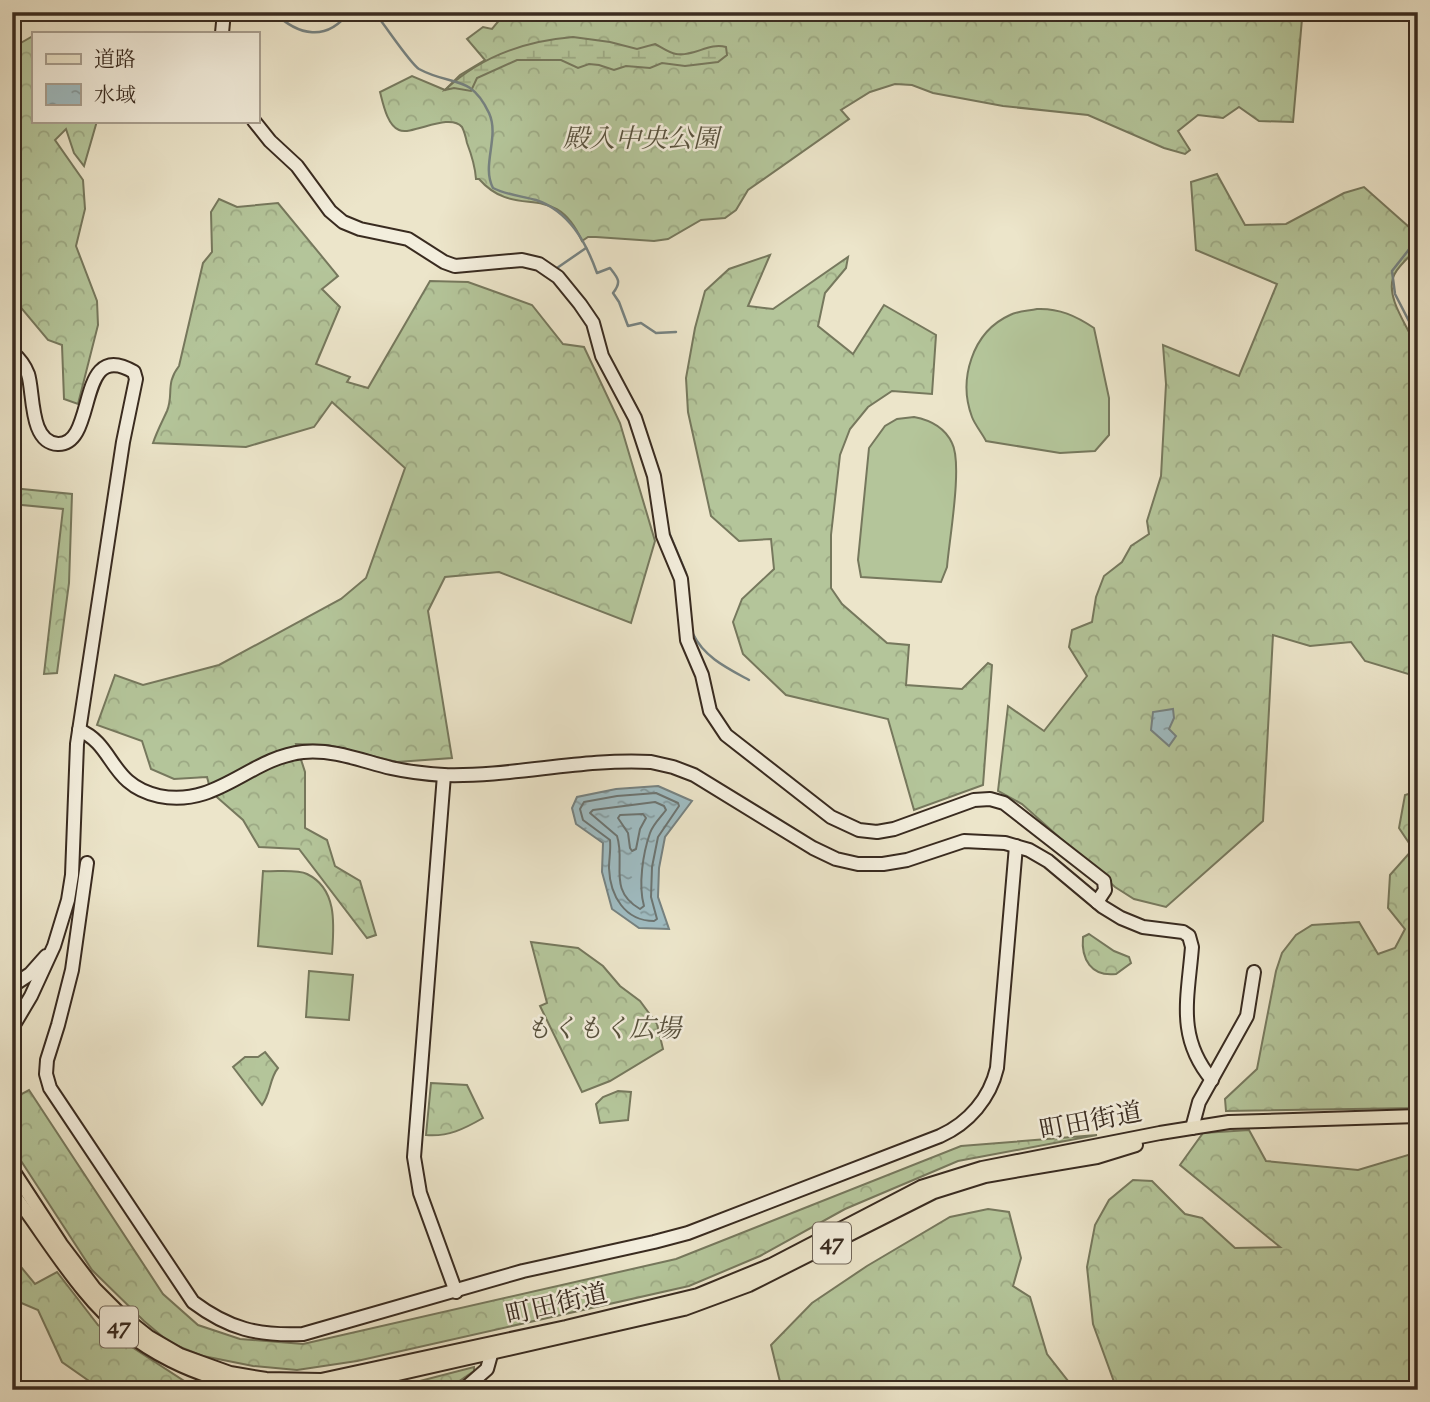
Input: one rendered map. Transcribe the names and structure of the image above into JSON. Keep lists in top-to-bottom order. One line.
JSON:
{"streets":{"main road":["町田街道","47"]},"parks":["殿入中央公園","もくもく広場"],"legend":["道路","水域"]}
